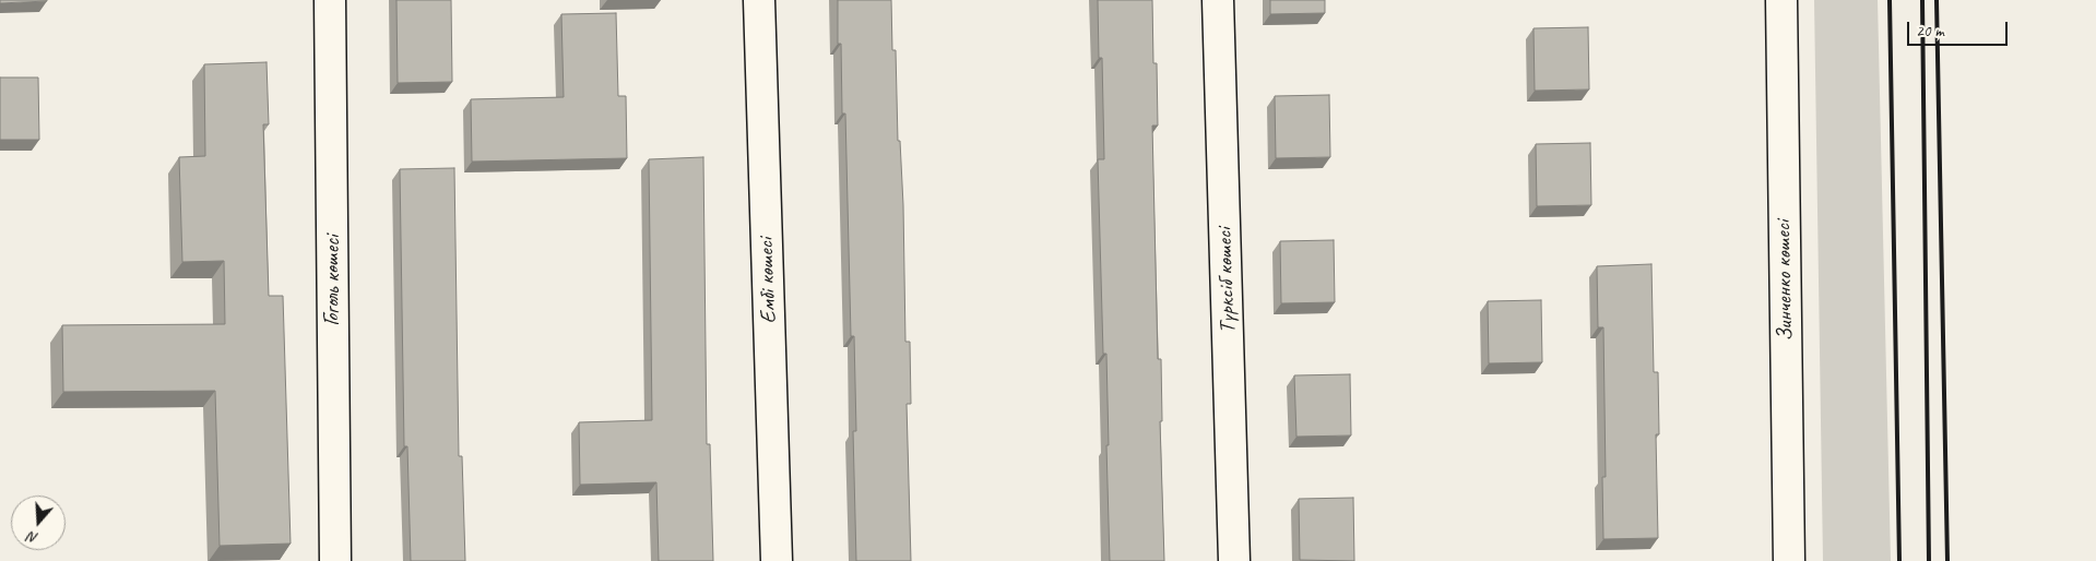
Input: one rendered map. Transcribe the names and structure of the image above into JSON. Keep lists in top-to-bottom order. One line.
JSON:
{"streets":{"street":["Гоголь көшесі","Ембі көшесі","Түрксіб көшесі","Зинченко көшесі"]},"scale_bar":"20 m","north":"bottom"}
